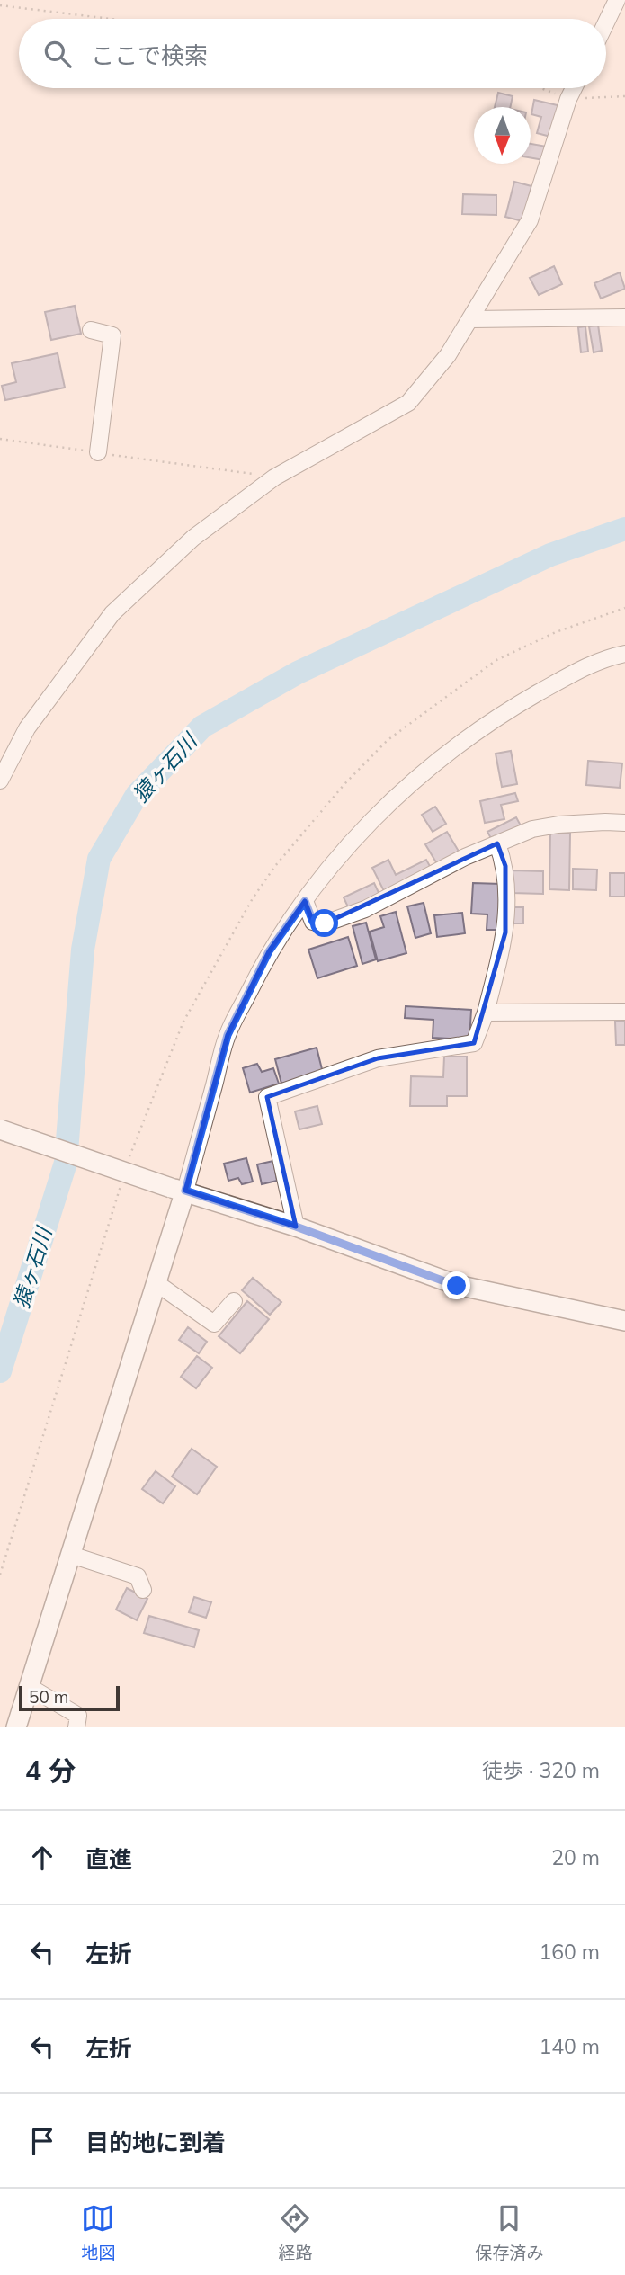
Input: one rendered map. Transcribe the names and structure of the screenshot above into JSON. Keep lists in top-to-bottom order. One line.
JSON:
{"water":["猿ヶ石川"],"scale_bar":"50 m","north":"bottom","page":{"search":"ここで検索","scale":"50 m","heading":["4 分","徒歩 · 320 m"],"list":[["直進","20 m"],["左折","160 m"],["左折","140 m"],"目的地に到着"],"nav":["地図","経路","保存済み"]}}
